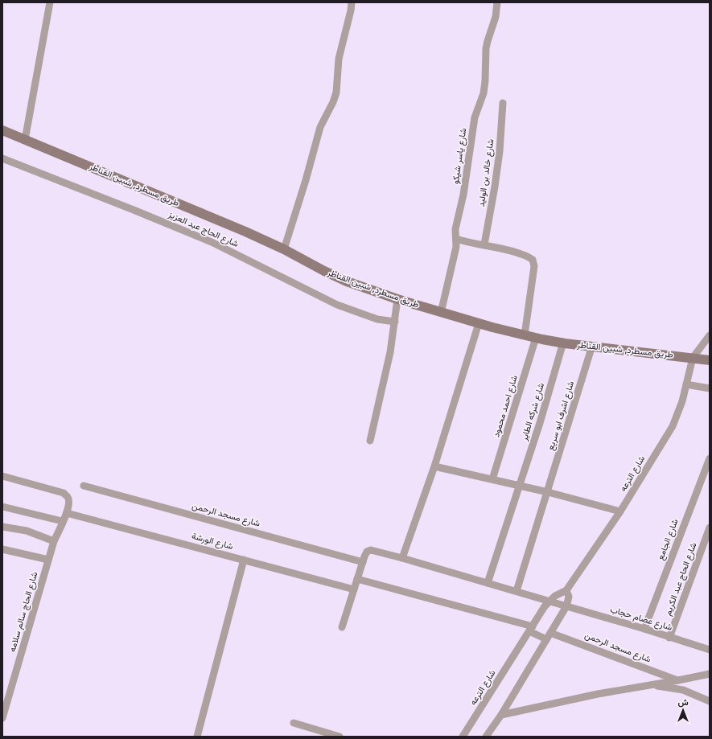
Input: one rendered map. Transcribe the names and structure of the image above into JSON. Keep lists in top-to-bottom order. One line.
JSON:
{"streets":{"main road":["طريق مسطرد, شبين القناطر"],"street":["شارع ياسر شيكو","شارع خالد بن الوليد","شارع الحاج عبد العزيز","شارع احمد محمود","شارع شركه الطاير","شارع اشرف ابو سريع","شارع الترعه","شارع مسجد الرحمن","شارع الجامع","شارع الورشة","شارع الحاج عبد الكريم","شارع الحاج سالم سلامه","شارع عصام حجاب"]},"crossings":[["شارع ياسر شيكو","طريق مسطرد, شبين القناطر"],["طريق مسطرد, شبين القناطر","شارع احمد محمود"],["طريق مسطرد, شبين القناطر","شارع شركه الطاير"],["طريق مسطرد, شبين القناطر","شارع اشرف ابو سريع"],["طريق مسطرد, شبين القناطر","شارع الترعه"],["شارع شركه الطاير","شارع عصام حجاب"],["شارع اشرف ابو سريع","شارع عصام حجاب"],["شارع الترعه","شارع عصام حجاب"],["شارع مسجد الرحمن","شارع عصام حجاب"],["شارع الجامع","شارع عصام حجاب"],["شارع الورشة","شارع الحاج سالم سلامه"],["شارع الورشة","شارع عصام حجاب"],["شارع الحاج عبد الكريم","شارع عصام حجاب"]],"north":"top"}
